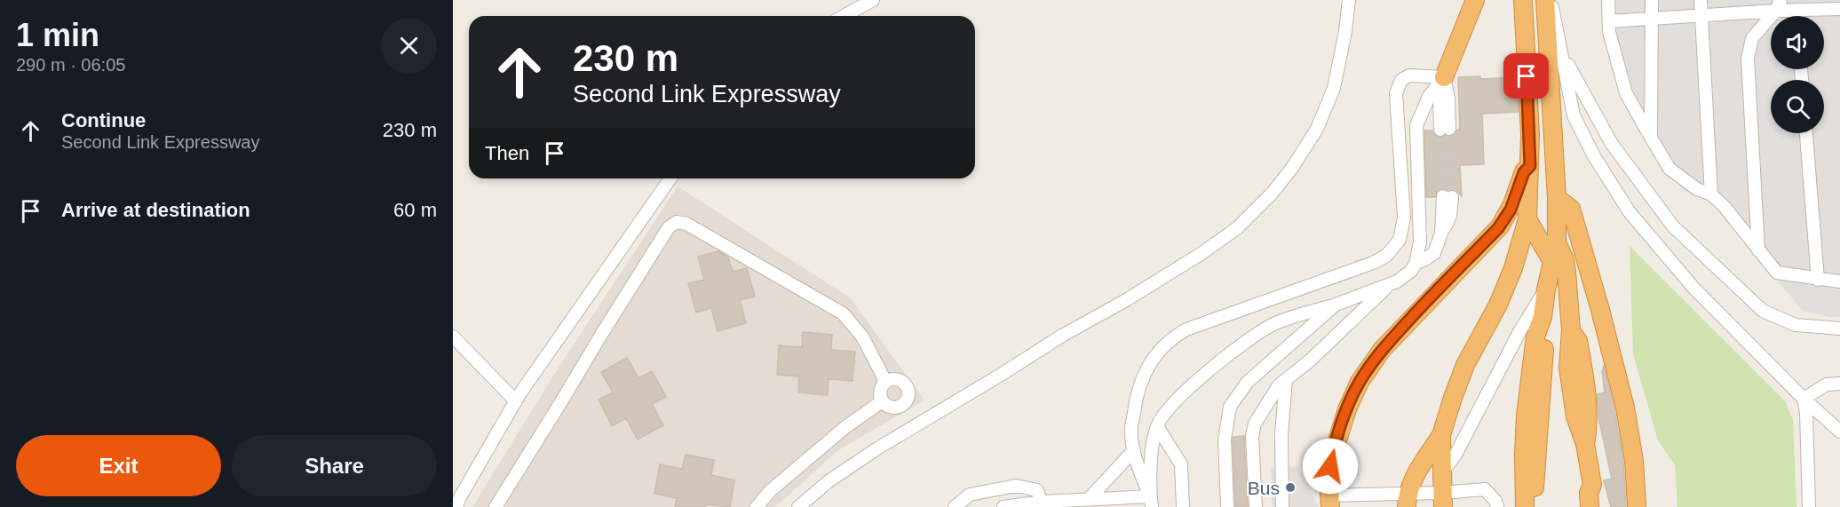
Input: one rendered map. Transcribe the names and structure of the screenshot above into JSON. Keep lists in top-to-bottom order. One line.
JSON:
{"places":["Bus"],"page":{"heading":["1 min","290 m · 06:05"],"turn":["230 m","Second Link Expressway"],"list":[{"name":"Continue","note":"Second Link Expressway","value":"230 m"},{"name":"Arrive at destination","value":"60 m"}],"then":"Then","buttons":["Exit","Share"]}}
